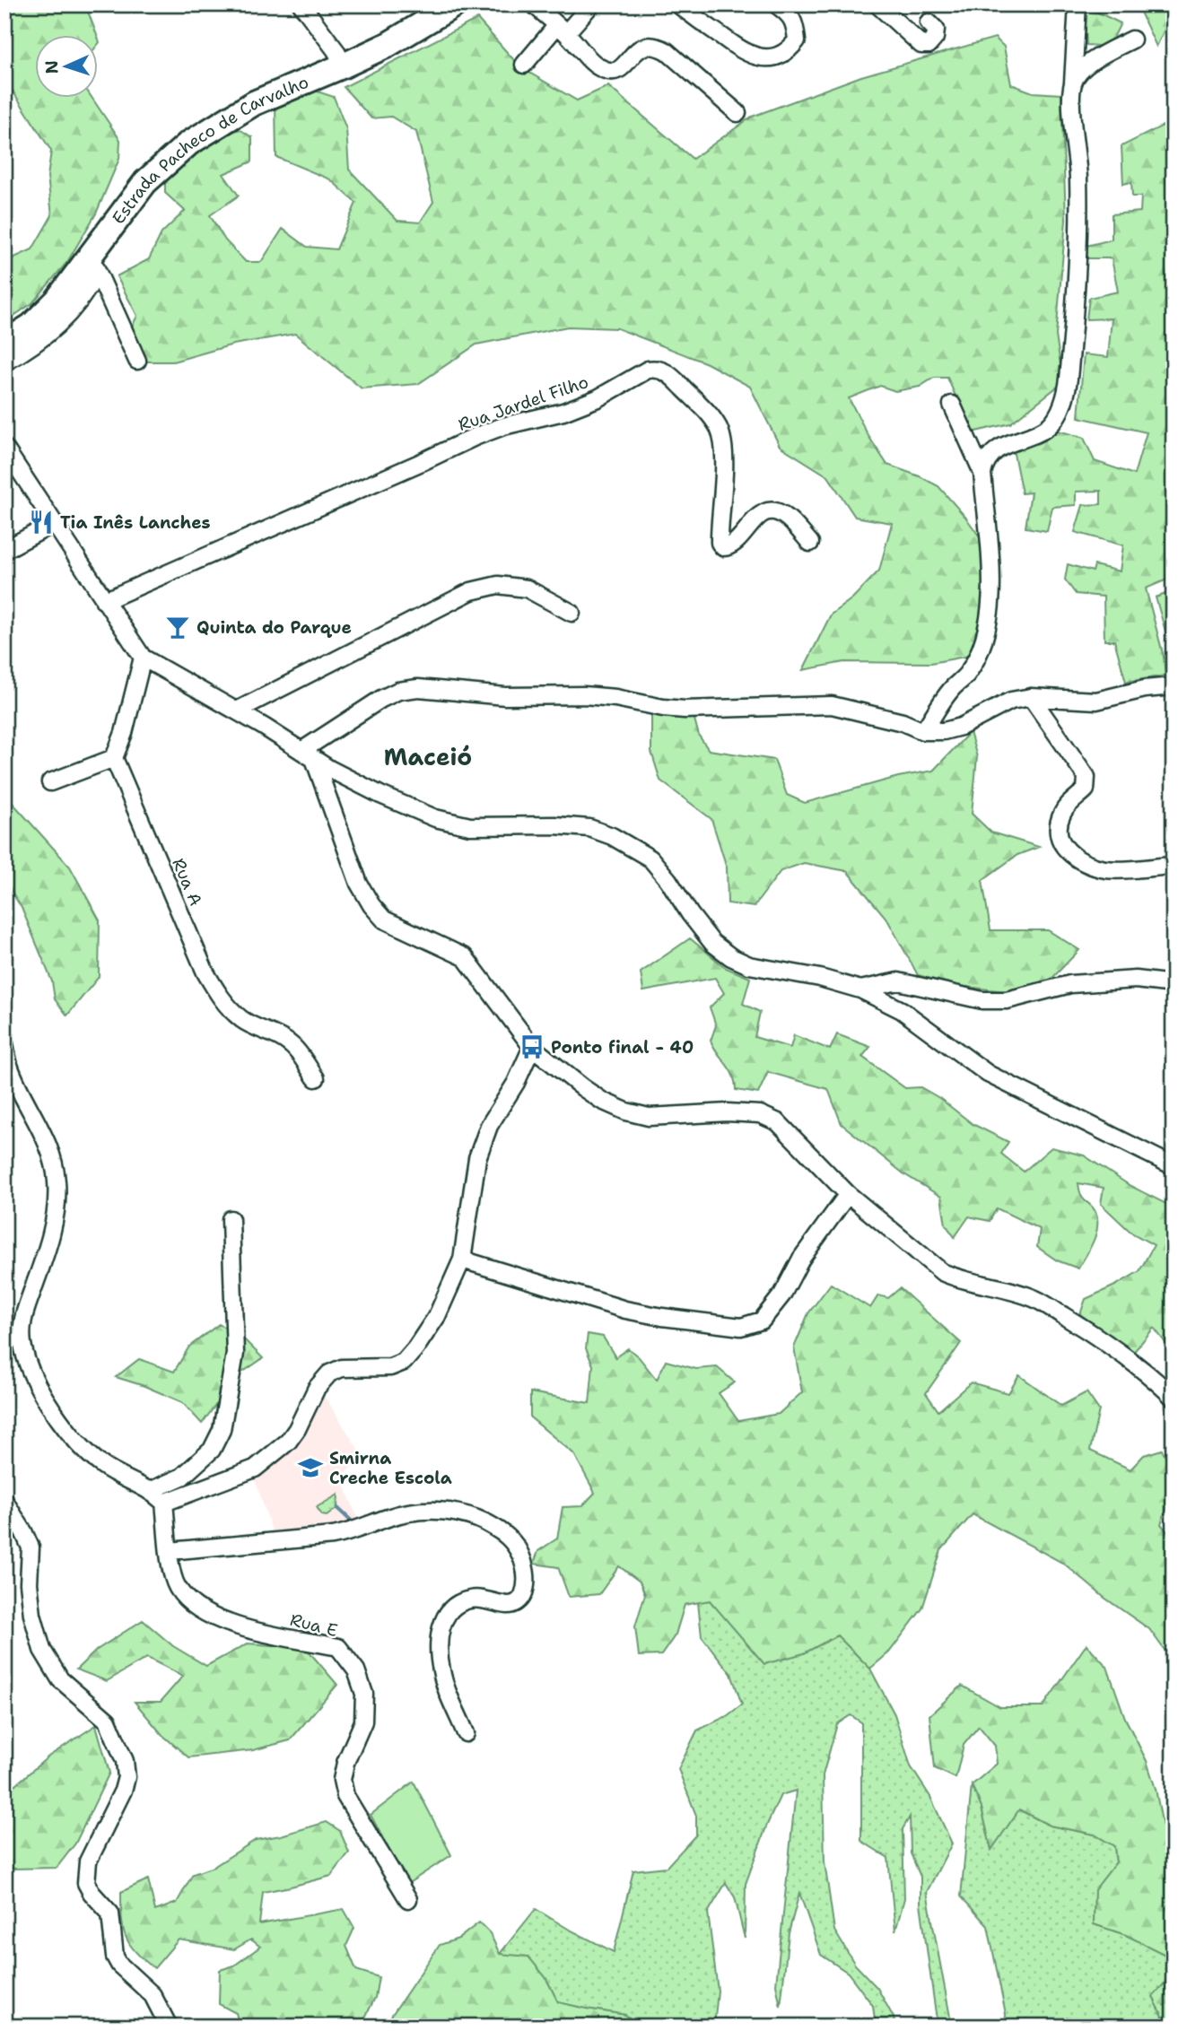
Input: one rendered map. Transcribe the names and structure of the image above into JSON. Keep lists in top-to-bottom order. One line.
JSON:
{"streets":{"main road":["Estrada Pacheco de Carvalho"],"street":["Rua Jardel Filho","Rua A","Rua E"]},"districts":["Maceió"],"places":{"restaurant":["Tia Inês Lanches"],"bar":["Quinta do Parque"],"bus stop":["Ponto final - 40"],"school or university":["Smirna Creche Escola"]},"north":"left"}
